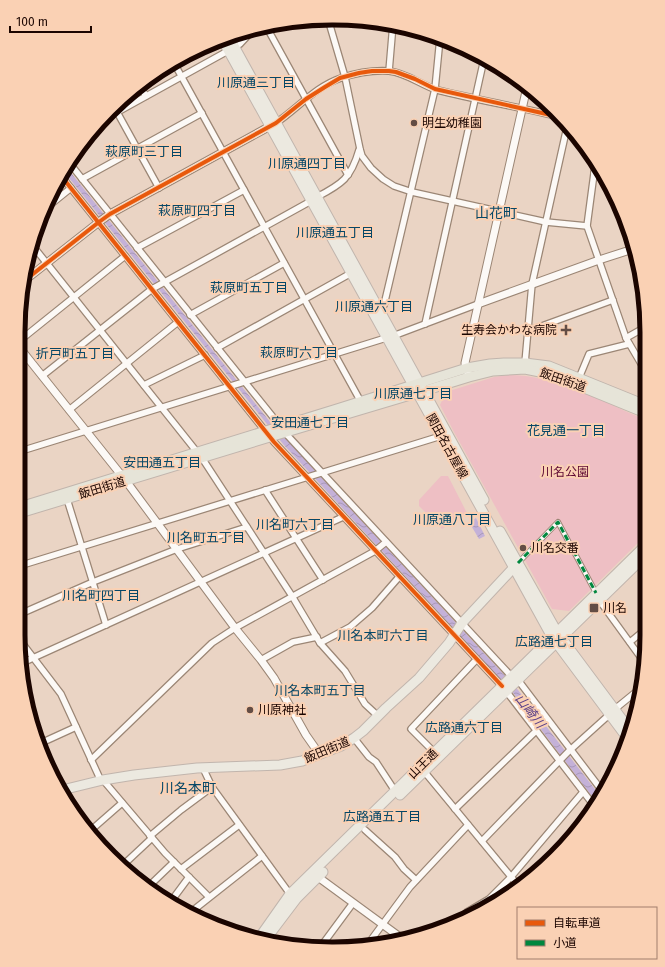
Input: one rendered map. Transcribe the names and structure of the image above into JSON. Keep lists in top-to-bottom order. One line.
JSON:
{"streets":{"highway":["飯田街道"],"main road":["関田名古屋線","山王通"]},"crossings":[["飯田街道","関田名古屋線"],["関田名古屋線","山王通"]],"districts":["川原通三丁目","萩原町三丁目","川原通四丁目","萩原町四丁目","山花町","川原通五丁目","萩原町五丁目","川原通六丁目","萩原町六丁目","折戸町五丁目","川原通七丁目","安田通七丁目","花見通一丁目","安田通五丁目","川原通八丁目","川名町六丁目","川名町五丁目","川名町四丁目","川名本町六丁目","広路通七丁目","川名本町五丁目","広路通六丁目","川名本町","広路通五丁目"],"water":["山崎川"],"parks":["川名公園"],"places":{"other":["明生幼稚園","川名交番","川原神社"],"health":["生寿会かわな病院"],"transit":["川名"]},"legend":["自転車道","小道"],"scale_bar":"100 m"}
